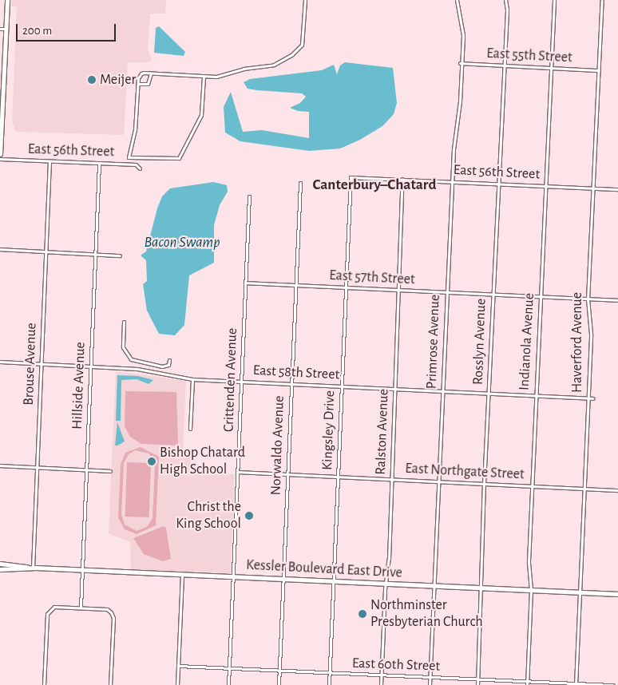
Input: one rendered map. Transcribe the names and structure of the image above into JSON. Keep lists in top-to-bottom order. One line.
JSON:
{"streets":{"main road":["Kessler Boulevard East Drive"],"street":["East 55th Street","East 56th Street","East 57th Street","Primrose Avenue","Rosslyn Avenue","Indianola Avenue","Haverford Avenue","Brouse Avenue","East 58th Street","Crittenden Avenue","Hillside Avenue","Kingsley Drive","Ralston Avenue","Norwaldo Avenue","East Northgate Street","East 60th Street"]},"crossings":[["East 55th Street","Primrose Avenue"],["East 55th Street","Rosslyn Avenue"],["East 55th Street","Indianola Avenue"],["East 55th Street","Haverford Avenue"],["East 56th Street","Primrose Avenue"],["East 56th Street","Rosslyn Avenue"],["East 56th Street","Indianola Avenue"],["East 56th Street","Haverford Avenue"],["East 56th Street","Brouse Avenue"],["East 56th Street","Hillside Avenue"],["East 56th Street","Kingsley Drive"],["East 56th Street","Ralston Avenue"],["East 57th Street","Primrose Avenue"],["East 57th Street","Rosslyn Avenue"],["East 57th Street","Indianola Avenue"],["East 57th Street","Haverford Avenue"],["East 57th Street","Crittenden Avenue"],["East 57th Street","Kingsley Drive"],["East 57th Street","Ralston Avenue"],["East 57th Street","Norwaldo Avenue"],["Primrose Avenue","East 58th Street"],["Primrose Avenue","East Northgate Street"],["Primrose Avenue","Kessler Boulevard East Drive"],["Primrose Avenue","East 60th Street"],["Rosslyn Avenue","East 58th Street"],["Rosslyn Avenue","East Northgate Street"],["Rosslyn Avenue","Kessler Boulevard East Drive"],["Rosslyn Avenue","East 60th Street"],["Indianola Avenue","East 58th Street"],["Indianola Avenue","East Northgate Street"],["Indianola Avenue","Kessler Boulevard East Drive"],["Indianola Avenue","East 60th Street"],["Haverford Avenue","East 58th Street"],["Haverford Avenue","East Northgate Street"],["Haverford Avenue","Kessler Boulevard East Drive"],["Haverford Avenue","East 60th Street"],["Brouse Avenue","East 58th Street"],["Brouse Avenue","Kessler Boulevard East Drive"],["East 58th Street","Crittenden Avenue"],["East 58th Street","Hillside Avenue"],["East 58th Street","Kingsley Drive"],["East 58th Street","Ralston Avenue"],["East 58th Street","Norwaldo Avenue"],["Crittenden Avenue","East Northgate Street"],["Crittenden Avenue","Kessler Boulevard East Drive"],["Crittenden Avenue","East 60th Street"],["Hillside Avenue","Kessler Boulevard East Drive"],["Kingsley Drive","East Northgate Street"],["Kingsley Drive","Kessler Boulevard East Drive"],["Kingsley Drive","East 60th Street"],["Ralston Avenue","East Northgate Street"],["Ralston Avenue","Kessler Boulevard East Drive"],["Ralston Avenue","East 60th Street"],["Norwaldo Avenue","East Northgate Street"],["Norwaldo Avenue","Kessler Boulevard East Drive"],["Norwaldo Avenue","East 60th Street"]],"districts":["Canterbury–Chatard"],"water":["Bacon Swamp"],"places":["Meijer","Bishop Chatard High School","Christ the King School","Northminster Presbyterian Church"],"scale_bar":"200 m"}
